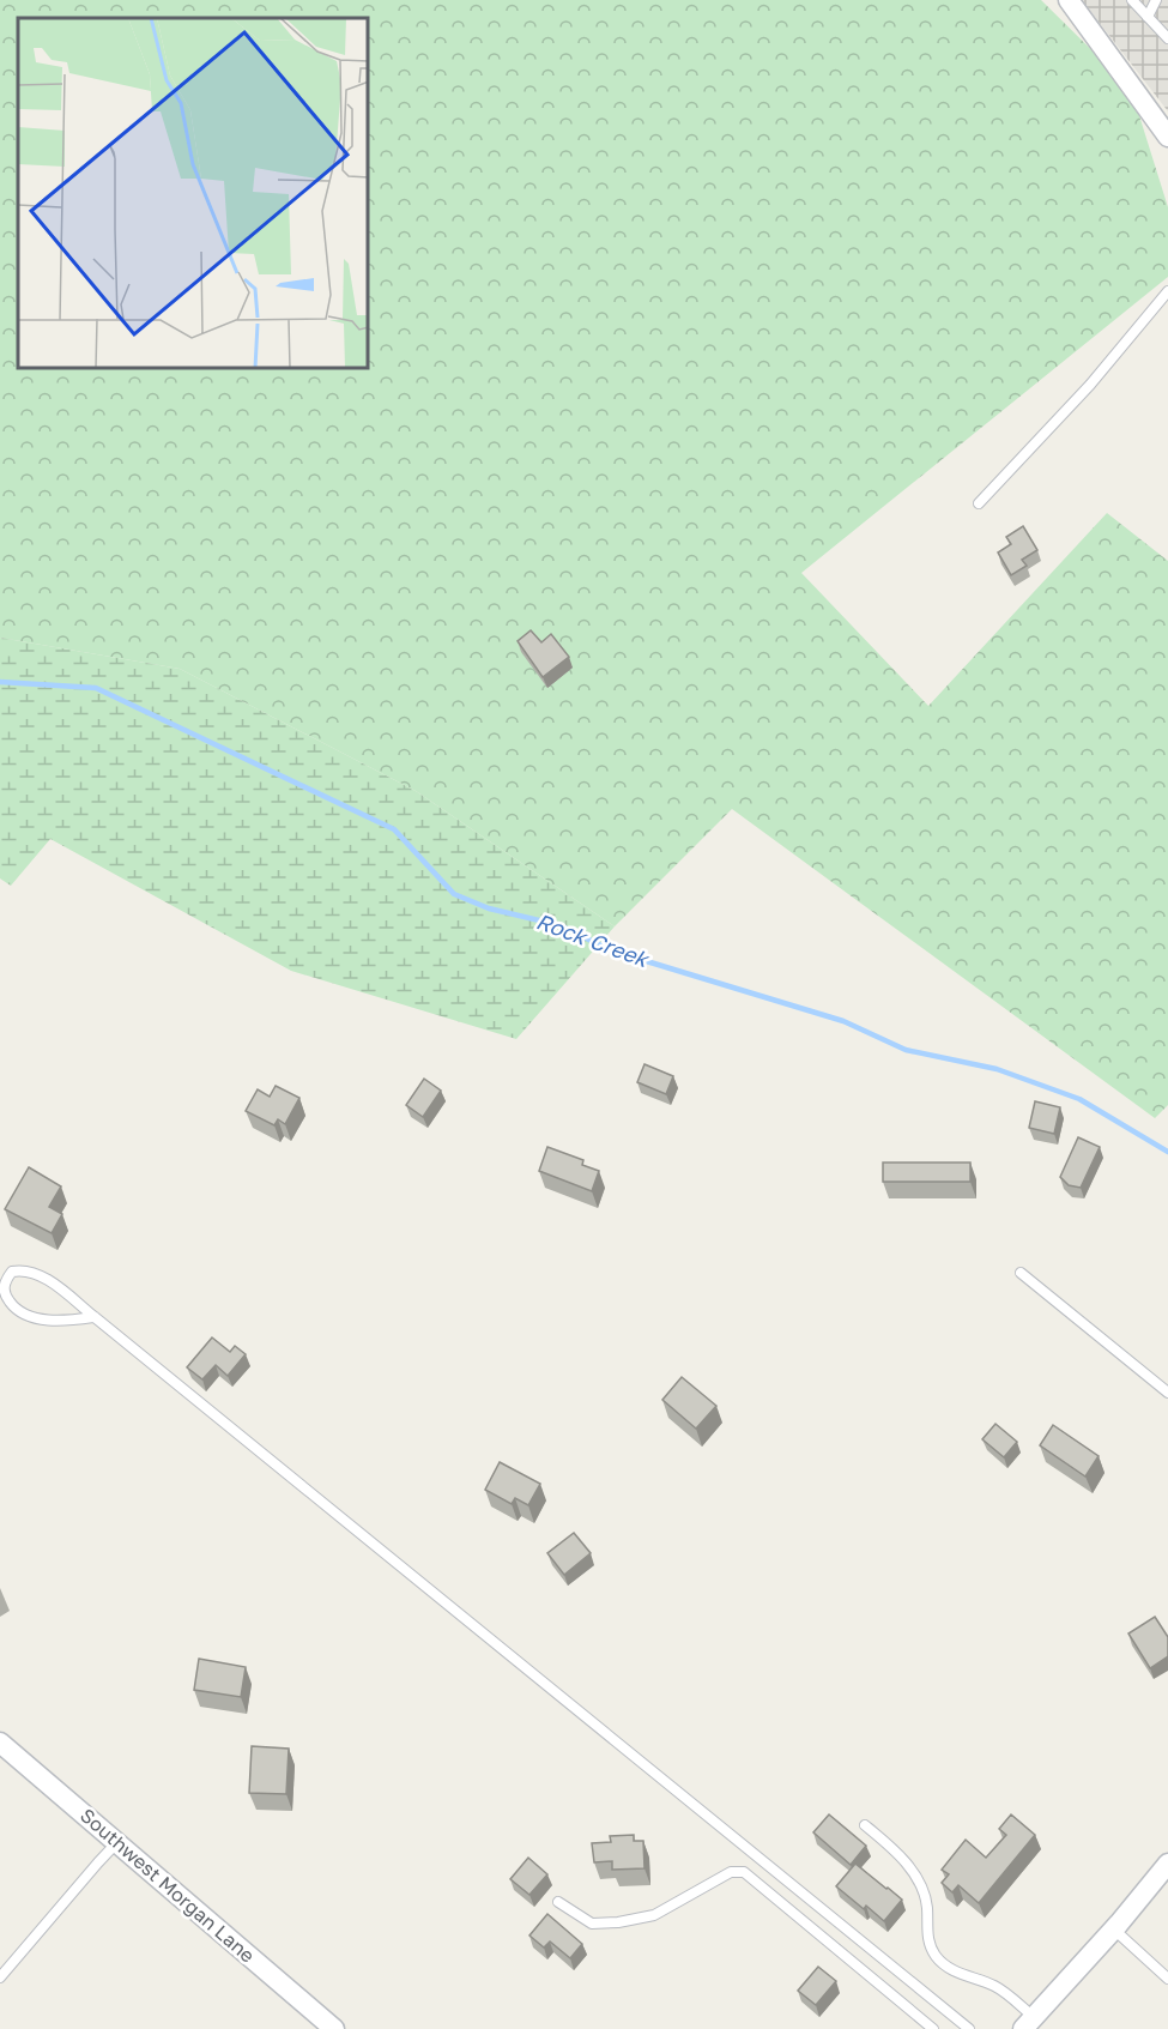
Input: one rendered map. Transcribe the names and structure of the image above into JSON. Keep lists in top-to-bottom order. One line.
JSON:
{"streets":{"street":["Southwest Morgan Lane"]},"water":["Rock Creek"]}
